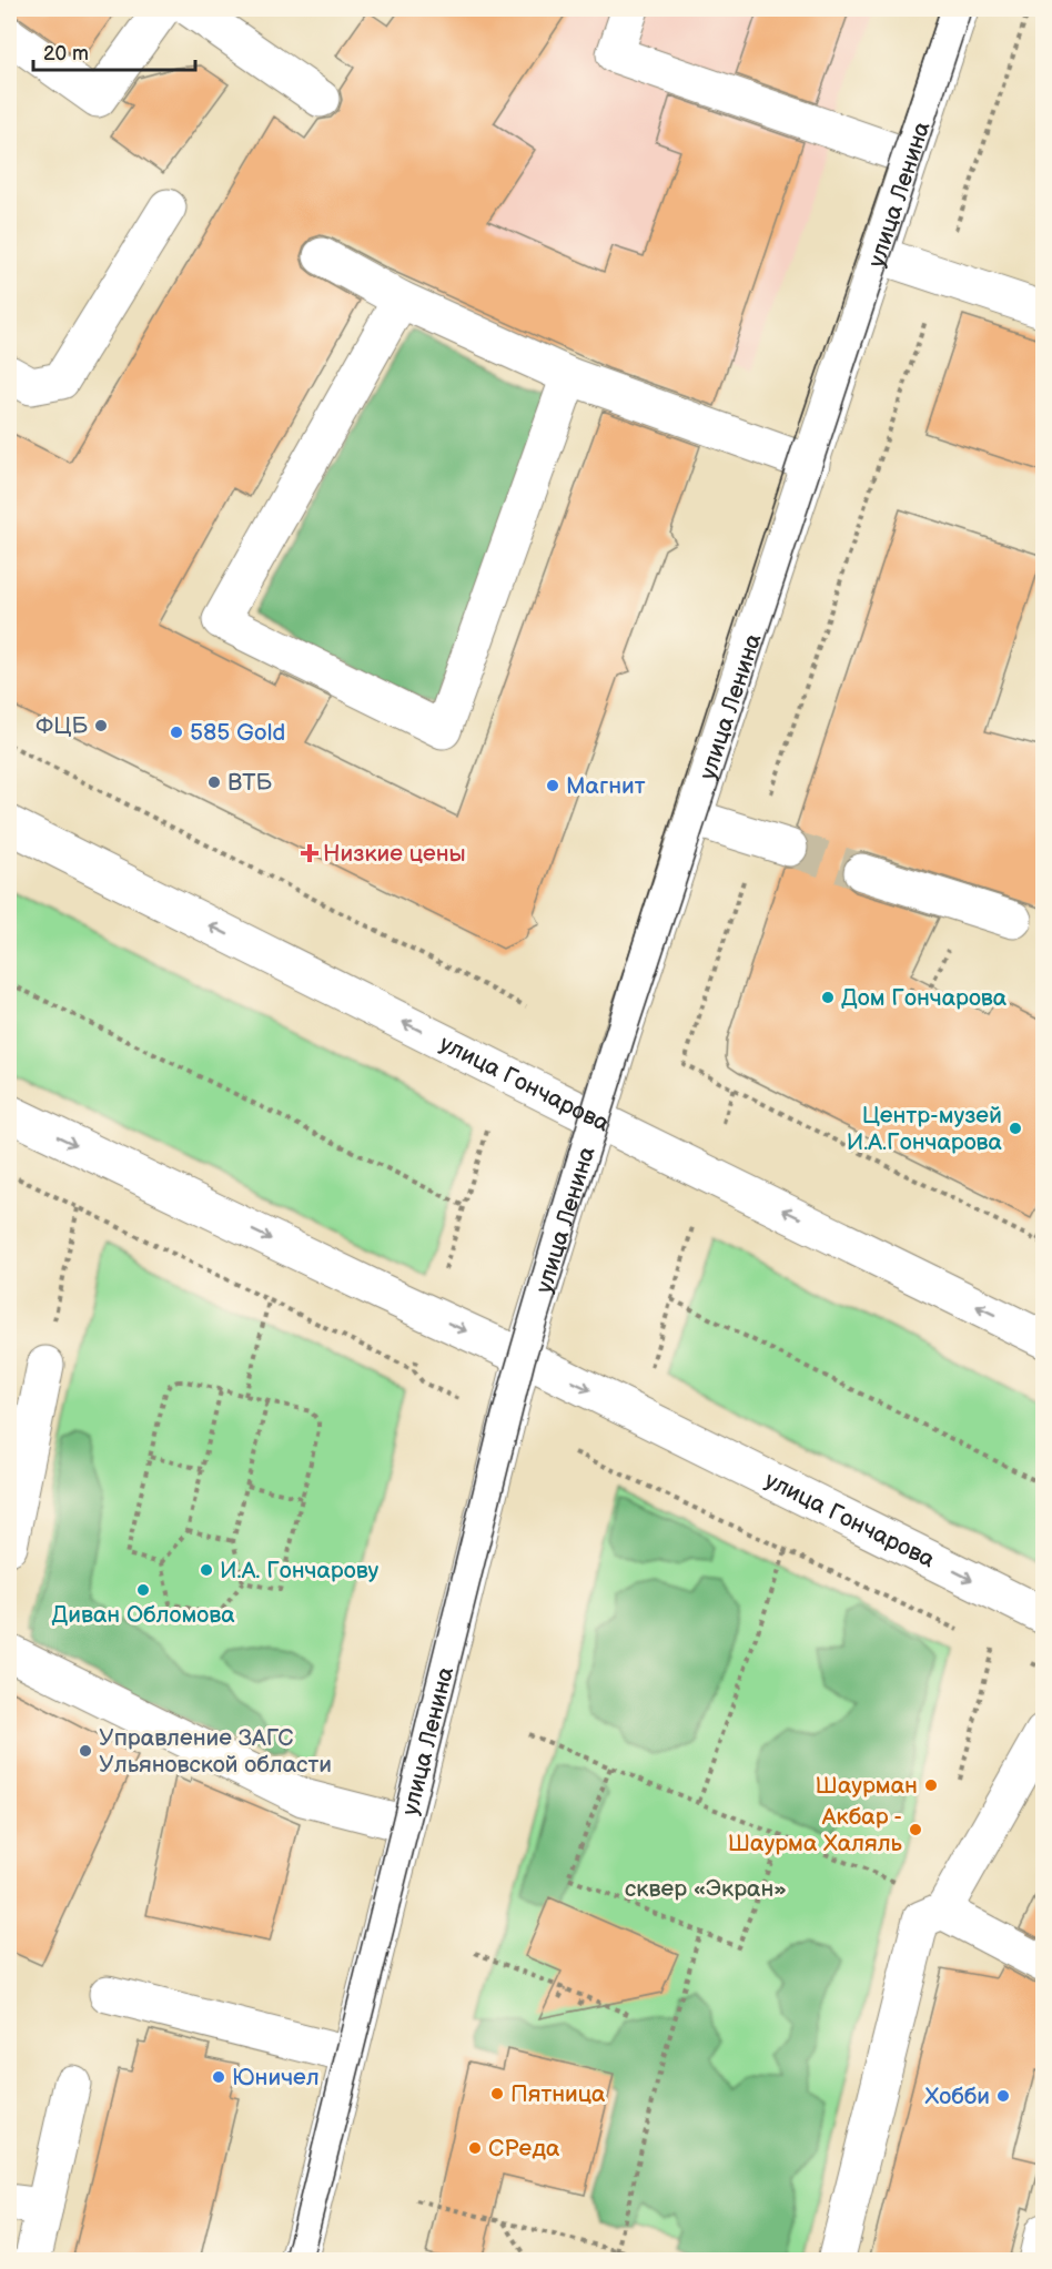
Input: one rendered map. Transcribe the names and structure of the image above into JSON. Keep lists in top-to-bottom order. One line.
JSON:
{"streets":{"street":["улица Ленина","улица Гончарова"]},"crossings":[["улица Ленина","улица Гончарова"]],"parks":["сквер «Экран»"],"places":{"other":["ФЦБ","585 Gold","ВТБ","Магнит","Дом Гончарова","Центр-музей И.А.Гончарова","И.А. Гончарову","Диван Обломова","Управление ЗАГС Ульяновской области","Шаурман","Акбар - Шаурма Халяль","Юничел","Пятница","Хобби","СРеда"],"health":["Низкие цены"]},"scale_bar":"20 m"}
